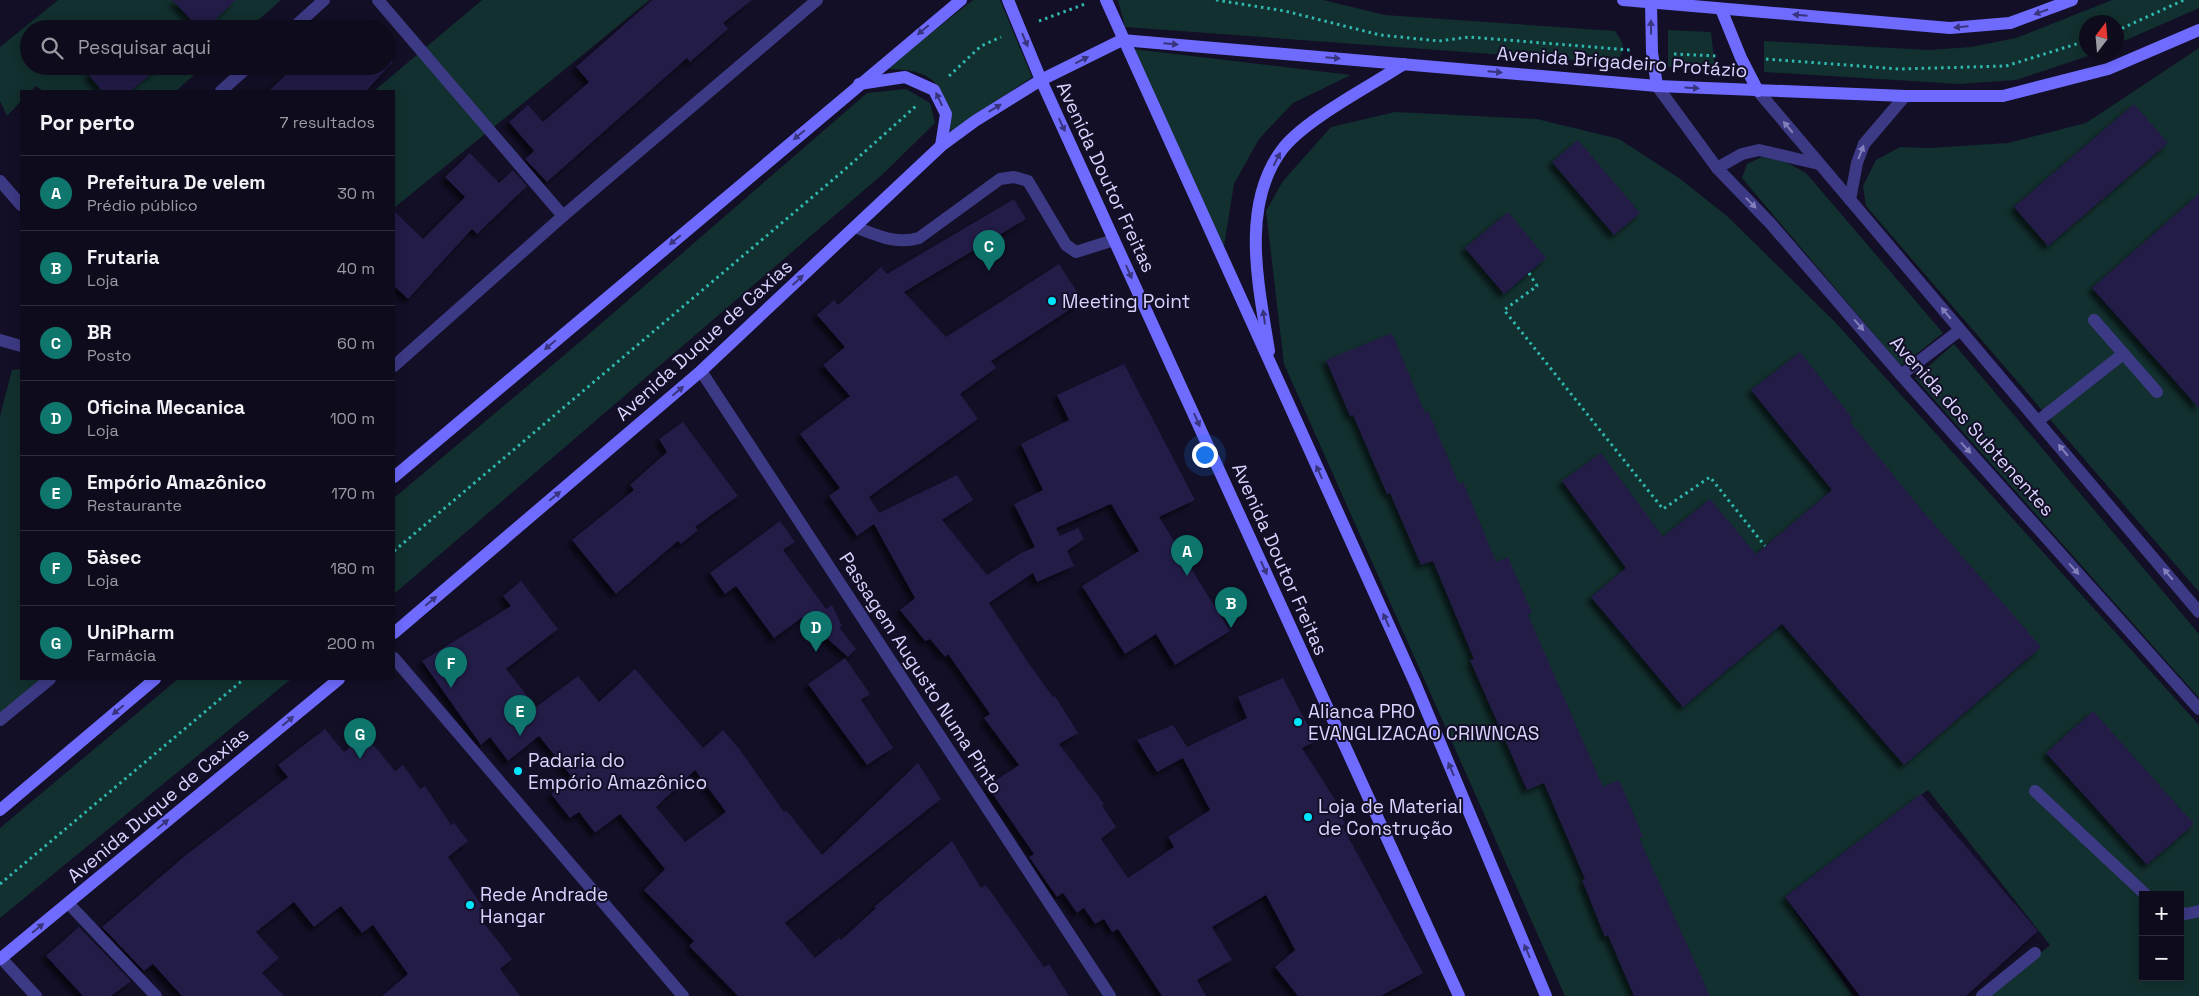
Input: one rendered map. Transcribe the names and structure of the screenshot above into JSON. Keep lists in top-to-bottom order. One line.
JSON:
{"streets":{"main road":["Avenida Brigadeiro Protázio","Avenida Doutor Freitas","Avenida Duque de Caxias"],"street":["Avenida dos Subtenentes","Passagem Augusto Numa Pinto"]},"crossings":[["Avenida Brigadeiro Protázio","Avenida dos Subtenentes"],["Avenida Doutor Freitas","Avenida Duque de Caxias"],["Avenida Duque de Caxias","Passagem Augusto Numa Pinto"]],"one_way":["Avenida Brigadeiro Protázio","Avenida Duque de Caxias"],"places":["Meeting Point","Alianca PRO EVANGLIZACAO CRIWNCAS","Padaria do Empório Amazônico","Loja de Material de Construção","Rede Andrade Hangar"],"north":"top","page":{"search":"Pesquisar aqui","heading":["Por perto","7 resultados"],"list":[{"mark":"A","name":"Prefeitura De velem","note":"Prédio público","value":"30 m"},{"mark":"B","name":"Frutaria","note":"Loja","value":"40 m"},{"mark":"C","name":"BR","note":"Posto","value":"60 m"},{"mark":"D","name":"Oficina Mecanica","note":"Loja","value":"100 m"},{"mark":"E","name":"Empório Amazônico","note":"Restaurante","value":"170 m"},{"mark":"F","name":"5àsec","note":"Loja","value":"180 m"},{"mark":"G","name":"UniPharm","note":"Farmácia","value":"200 m"}],"pins":["C","A","B","D","F","E","G"],"map_buttons":["+","−"]}}
